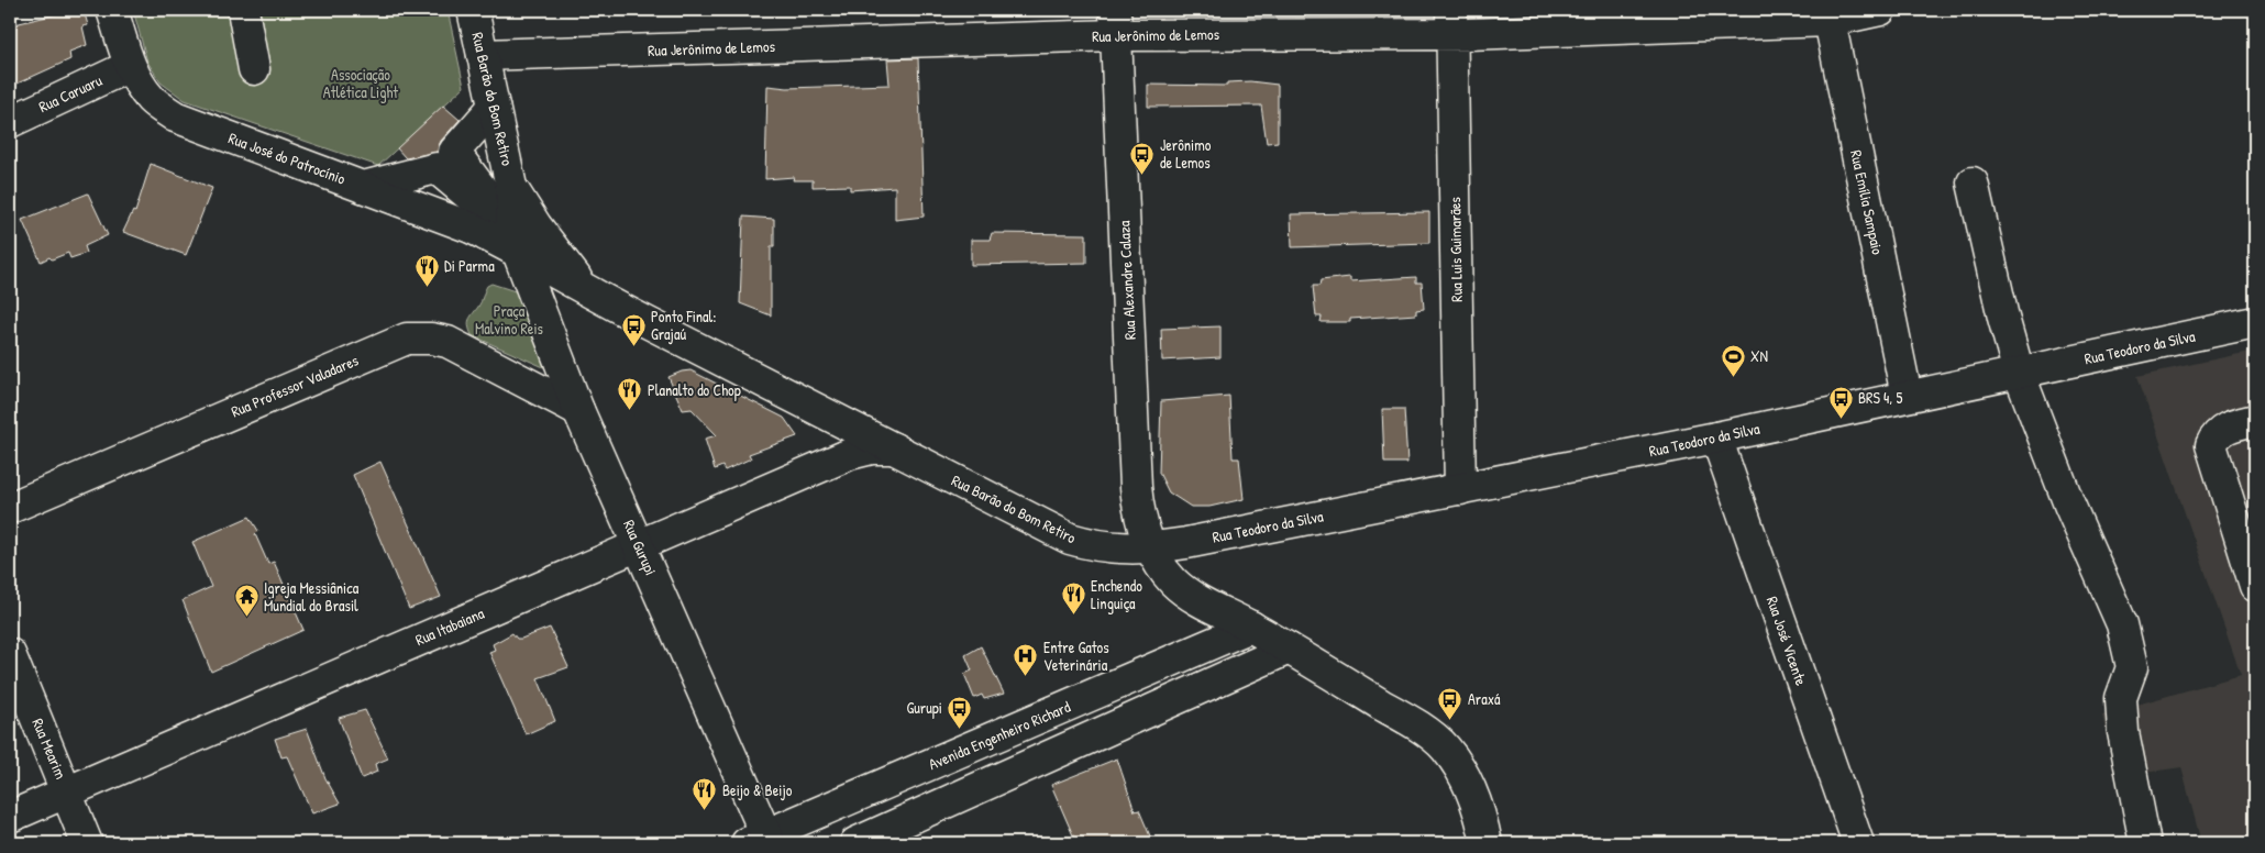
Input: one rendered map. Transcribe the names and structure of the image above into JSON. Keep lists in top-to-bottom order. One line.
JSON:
{"streets":{"street":["Rua Jerônimo de Lemos","Rua Caruaru","Rua Barão do Bom Retiro","Rua José do Patrocínio","Rua Emília Sampaio","Rua Luis Guimarães","Rua Alexandre Calaza","Rua Teodoro da Silva","Rua Professor Valadares","Rua Gurupi","Rua Itabaiana","Rua José Vicente","Avenida Engenheiro Richard","Rua Mearim"]},"crossings":[["Rua Jerônimo de Lemos","Rua Barão do Bom Retiro"],["Rua Jerônimo de Lemos","Rua Emília Sampaio"],["Rua Jerônimo de Lemos","Rua Luis Guimarães"],["Rua Jerônimo de Lemos","Rua Alexandre Calaza"],["Rua Caruaru","Rua José do Patrocínio"],["Rua Barão do Bom Retiro","Rua José do Patrocínio"],["Rua Barão do Bom Retiro","Rua Alexandre Calaza"],["Rua Barão do Bom Retiro","Rua Teodoro da Silva"],["Rua Barão do Bom Retiro","Rua Gurupi"],["Rua Barão do Bom Retiro","Rua Itabaiana"],["Rua José do Patrocínio","Rua Gurupi"],["Rua Emília Sampaio","Rua Teodoro da Silva"],["Rua Luis Guimarães","Rua Teodoro da Silva"],["Rua Alexandre Calaza","Rua Teodoro da Silva"],["Rua Teodoro da Silva","Rua José Vicente"],["Rua Professor Valadares","Rua Gurupi"],["Rua Gurupi","Rua Itabaiana"],["Rua Gurupi","Avenida Engenheiro Richard"],["Rua Itabaiana","Rua Mearim"]],"parks":["Associação Atlética Light","Praça Malvino Reis"],"places":{"bus stop":["Jerônimo de Lemos","Ponto Final: Grajaú","BRS 4, 5","Araxá","Gurupi"],"restaurant":["Di Parma","Planalto do Chop","Enchendo Linguiça","Beijo & Beijo"],"sports":["XN"],"temple":["Igreja Messiânica Mundial do Brasil"],"hospital":["Entre Gatos Veterinária"]}}
